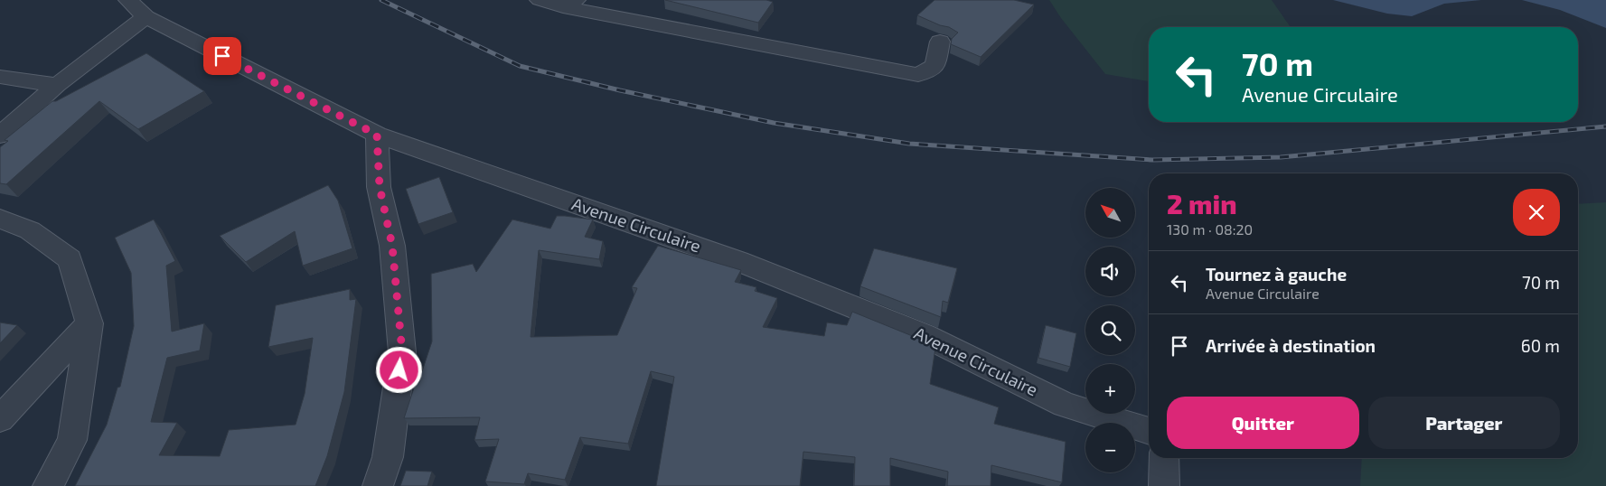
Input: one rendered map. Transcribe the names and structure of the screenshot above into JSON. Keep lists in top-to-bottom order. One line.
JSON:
{"streets":{"street":["Avenue Circulaire"]},"north":"top left","page":{"turn":["70 m","Avenue Circulaire"],"heading":["2 min","130 m · 08:20"],"map_buttons":["+","−"],"list":[{"name":"Tournez à gauche","note":"Avenue Circulaire","value":"70 m"},{"name":"Arrivée à destination","value":"60 m"}],"buttons":["Quitter","Partager"]}}
